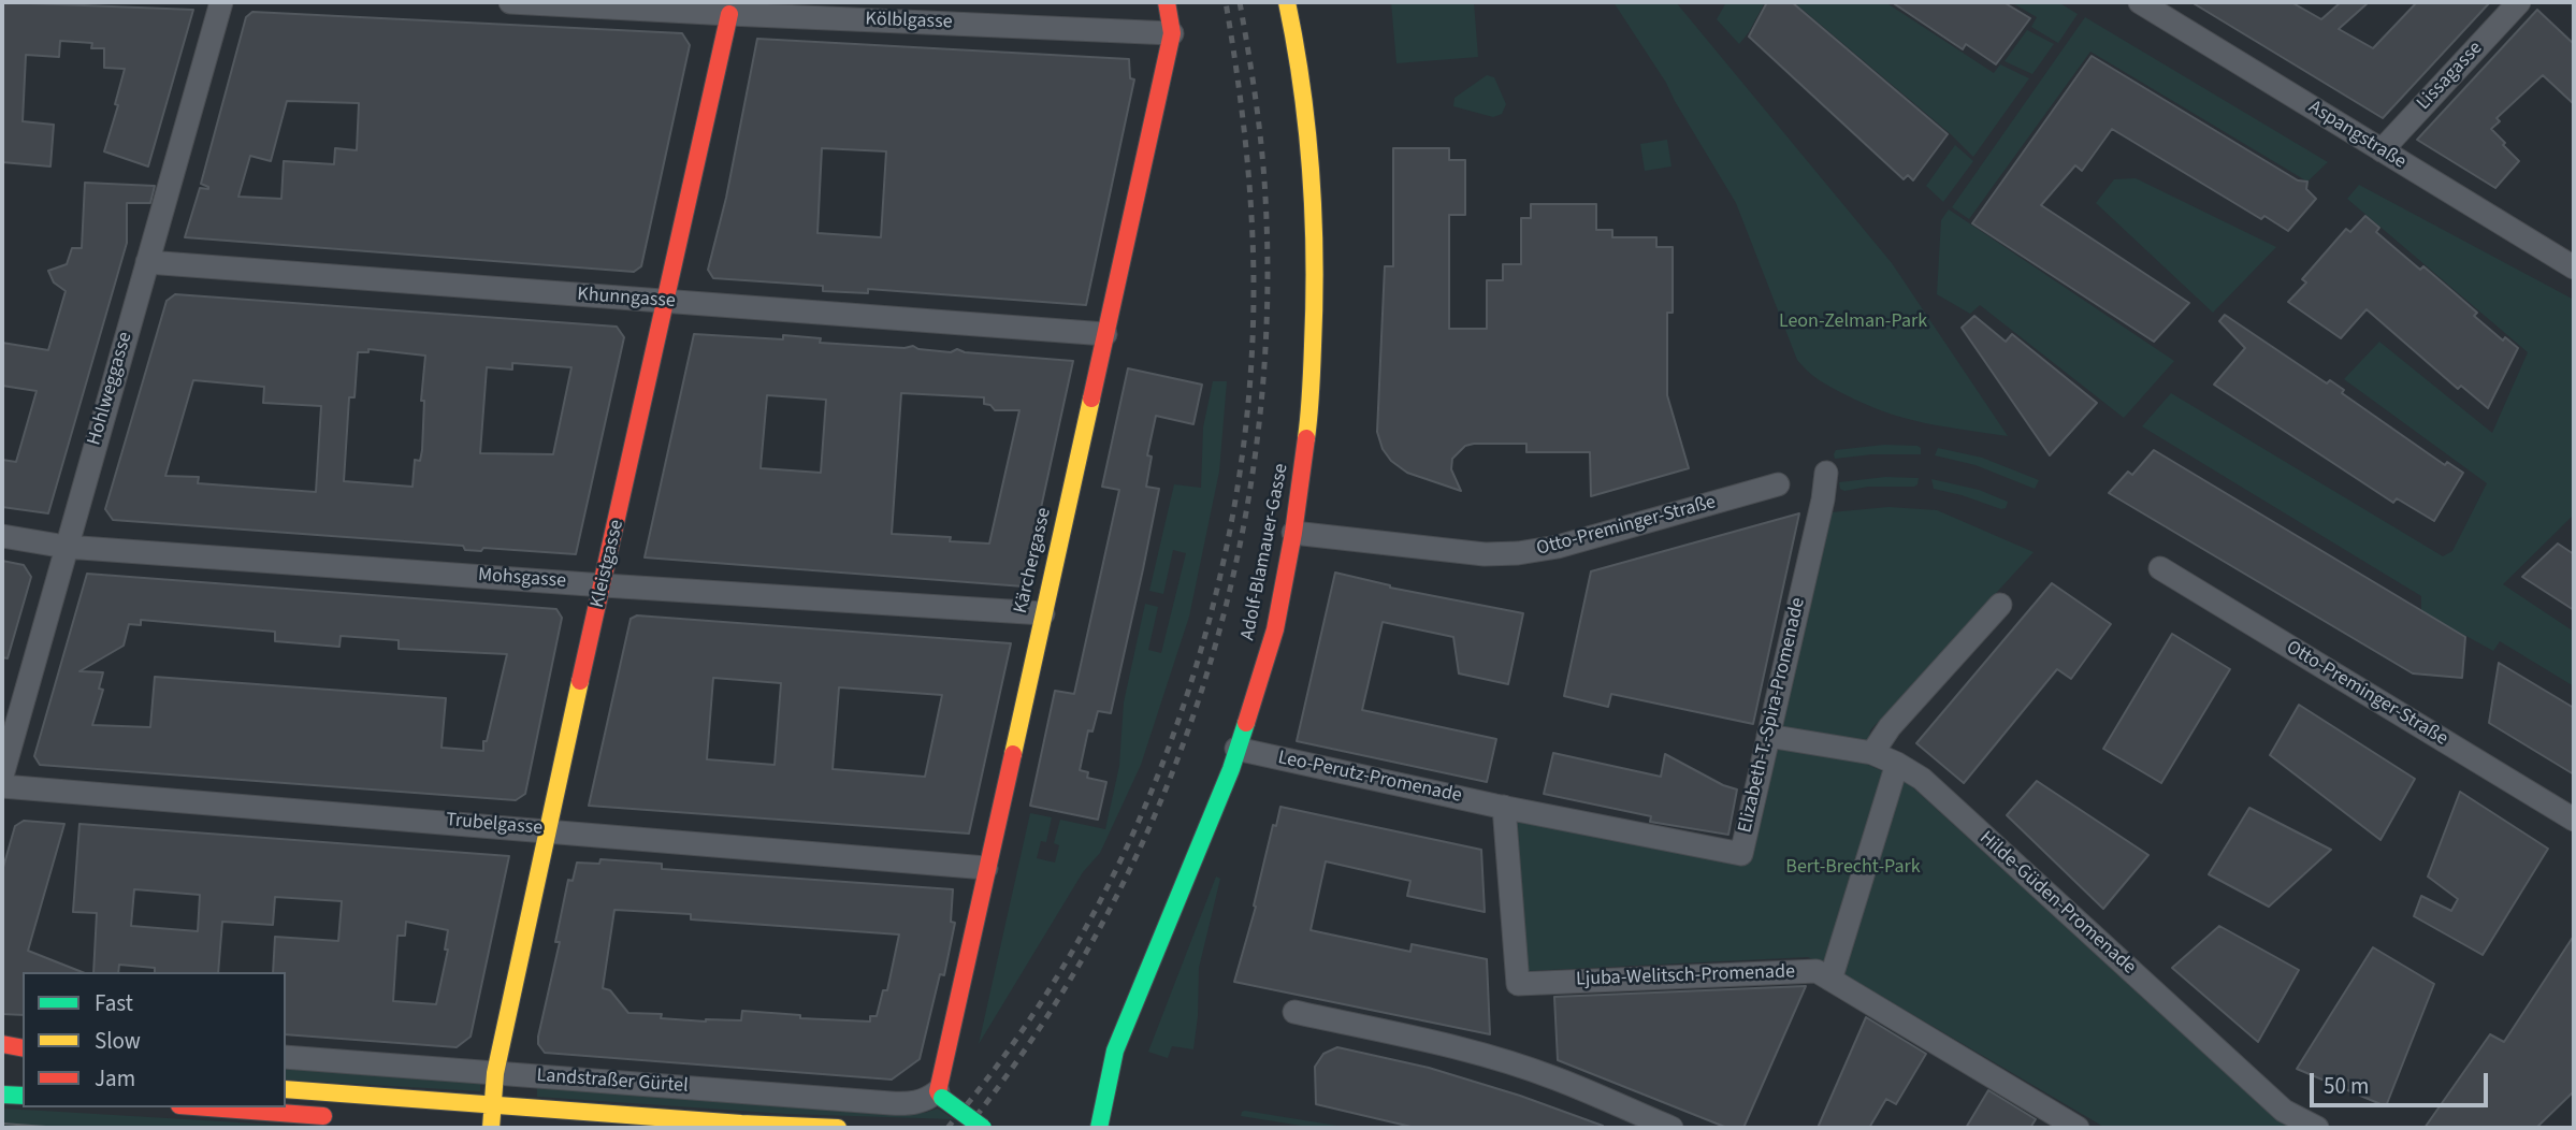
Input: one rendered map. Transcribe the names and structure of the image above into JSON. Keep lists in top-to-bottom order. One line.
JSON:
{"streets":{"street":["Kölblgasse","Lissagasse","Aspangstraße","Khunngasse","Hohlweggasse","Otto-Preminger-Straße","Adolf-Blamauer-Gasse","Kärchergasse","Kleistgasse","Mohsgasse","Elizabeth-T.-Spira-Promenade","Leo-Perutz-Promenade","Trubelgasse","Hilde-Güden-Promenade","Ljuba-Welitsch-Promenade","Landstraßer Gürtel"]},"crossings":[["Kölblgasse","Kärchergasse"],["Kölblgasse","Kleistgasse"],["Lissagasse","Aspangstraße"],["Khunngasse","Hohlweggasse"],["Khunngasse","Kärchergasse"],["Khunngasse","Kleistgasse"],["Hohlweggasse","Mohsgasse"],["Otto-Preminger-Straße","Adolf-Blamauer-Gasse"],["Adolf-Blamauer-Gasse","Leo-Perutz-Promenade"],["Kärchergasse","Mohsgasse"],["Kärchergasse","Trubelgasse"],["Kärchergasse","Landstraßer Gürtel"],["Kleistgasse","Mohsgasse"],["Kleistgasse","Trubelgasse"],["Kleistgasse","Landstraßer Gürtel"],["Elizabeth-T.-Spira-Promenade","Leo-Perutz-Promenade"],["Elizabeth-T.-Spira-Promenade","Hilde-Güden-Promenade"],["Elizabeth-T.-Spira-Promenade","Ljuba-Welitsch-Promenade"],["Leo-Perutz-Promenade","Ljuba-Welitsch-Promenade"]],"parks":["Leon-Zelman-Park","Bert-Brecht-Park"],"legend":["Fast","Slow","Jam"],"scale_bar":"50 m"}
